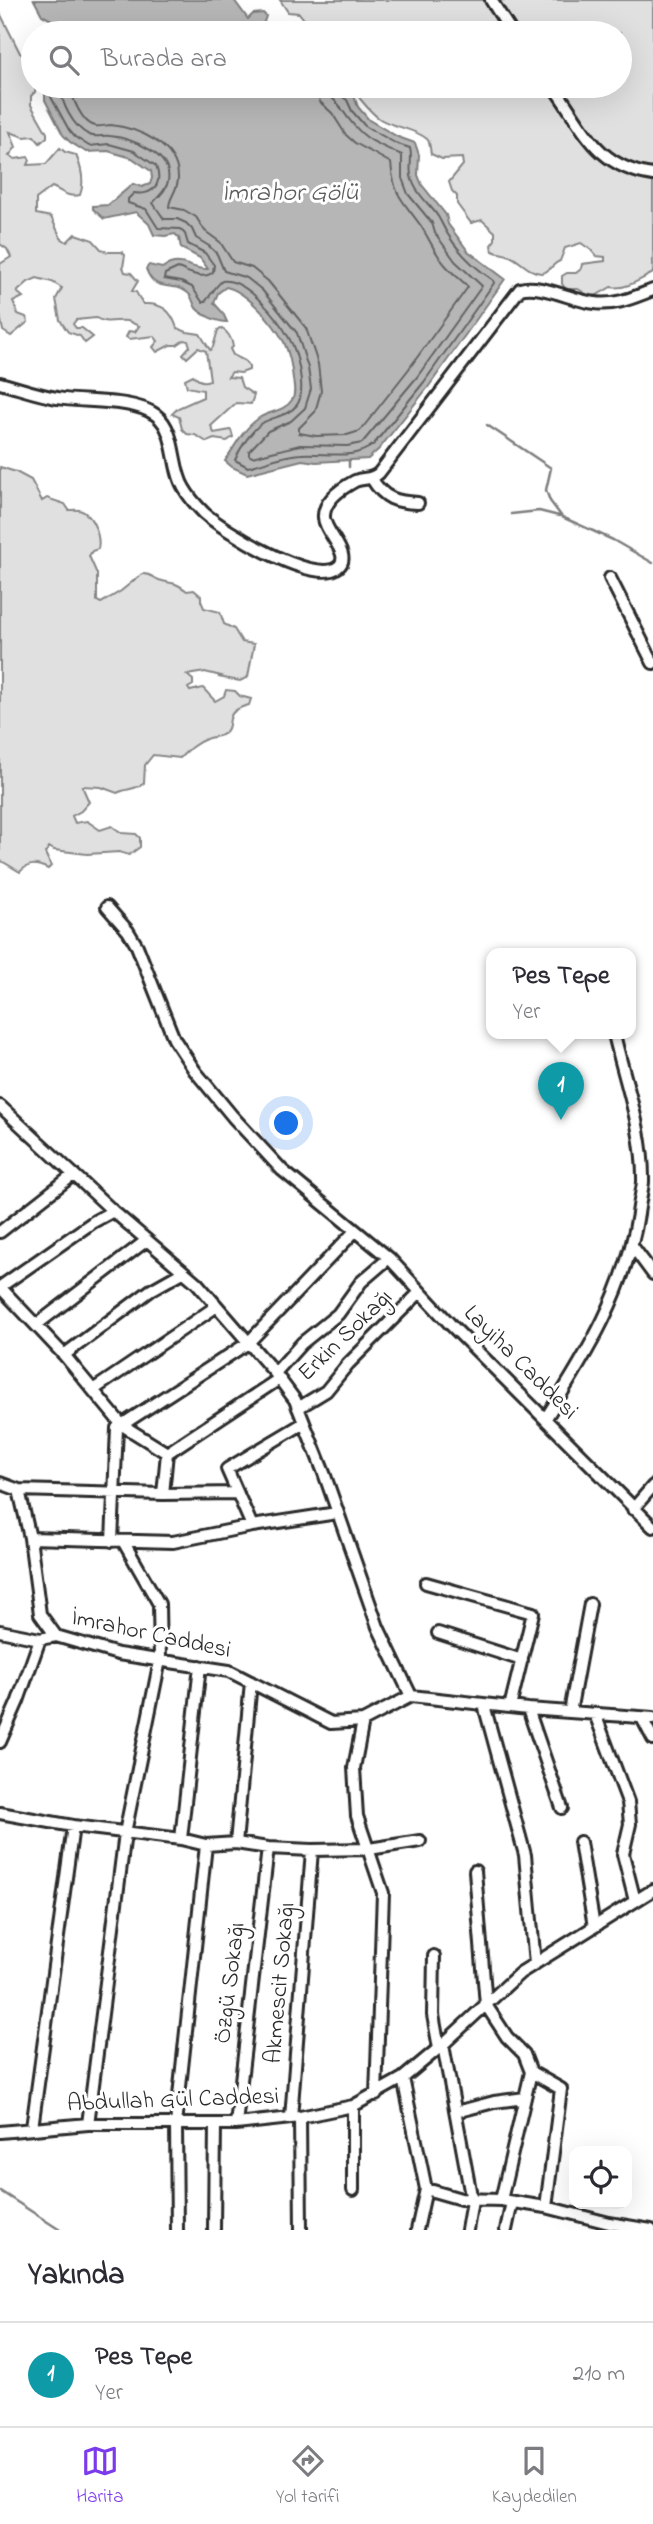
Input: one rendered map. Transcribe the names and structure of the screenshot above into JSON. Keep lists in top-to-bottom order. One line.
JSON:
{"streets":{"street":["Erkin Sokağı","Layiha Caddesi","İmrahor Caddesi","Özgü Sokağı","Akmescit Sokağı","Abdullah Gül Caddesi"]},"crossings":[["Erkin Sokağı","Layiha Caddesi"],["Özgü Sokağı","Abdullah Gül Caddesi"],["Akmescit Sokağı","Abdullah Gül Caddesi"]],"water":["İmrahor Gölü"],"page":{"search":"Burada ara","popup":["Pes Tepe","Yer"],"pins":"1","heading":"Yakında","list":[{"mark":"1","name":"Pes Tepe","note":"Yer","value":"210 m"}],"nav":["Harita","Yol tarifi","Kaydedilen"]}}
